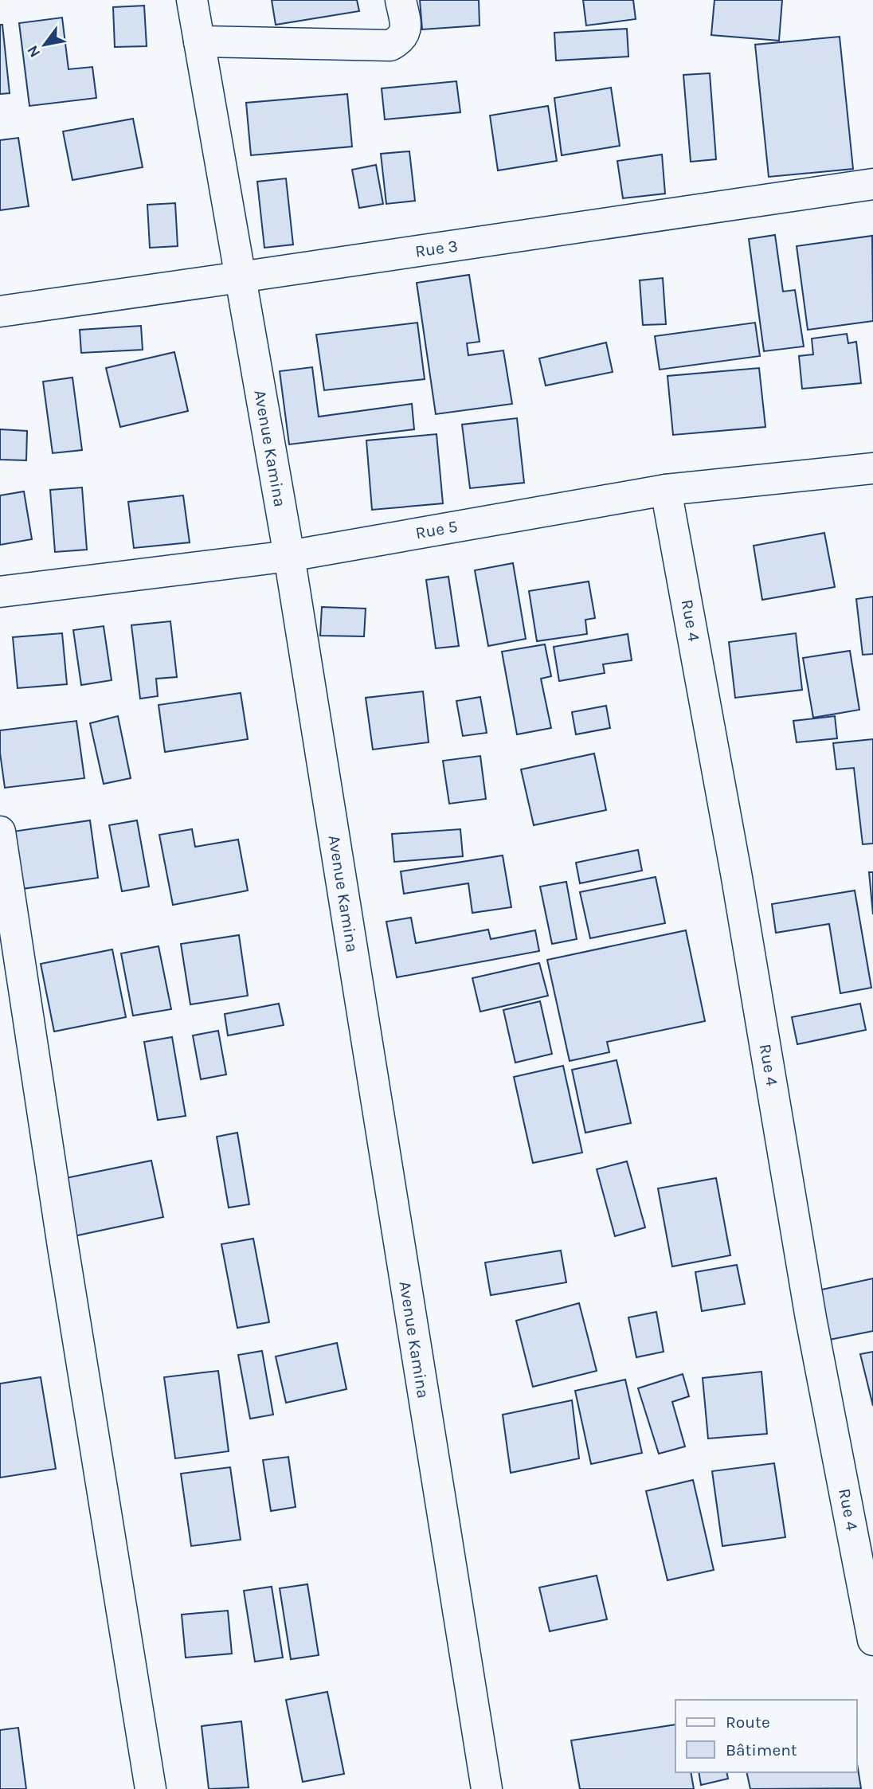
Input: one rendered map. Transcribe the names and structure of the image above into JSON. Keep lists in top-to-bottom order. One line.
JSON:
{"streets":{"street":["Rue 3","Avenue Kamina","Rue 5","Rue 4"]},"crossings":[["Rue 3","Avenue Kamina"],["Avenue Kamina","Rue 5"],["Rue 5","Rue 4"]],"legend":["Route","Bâtiment"],"north":"bottom left"}
